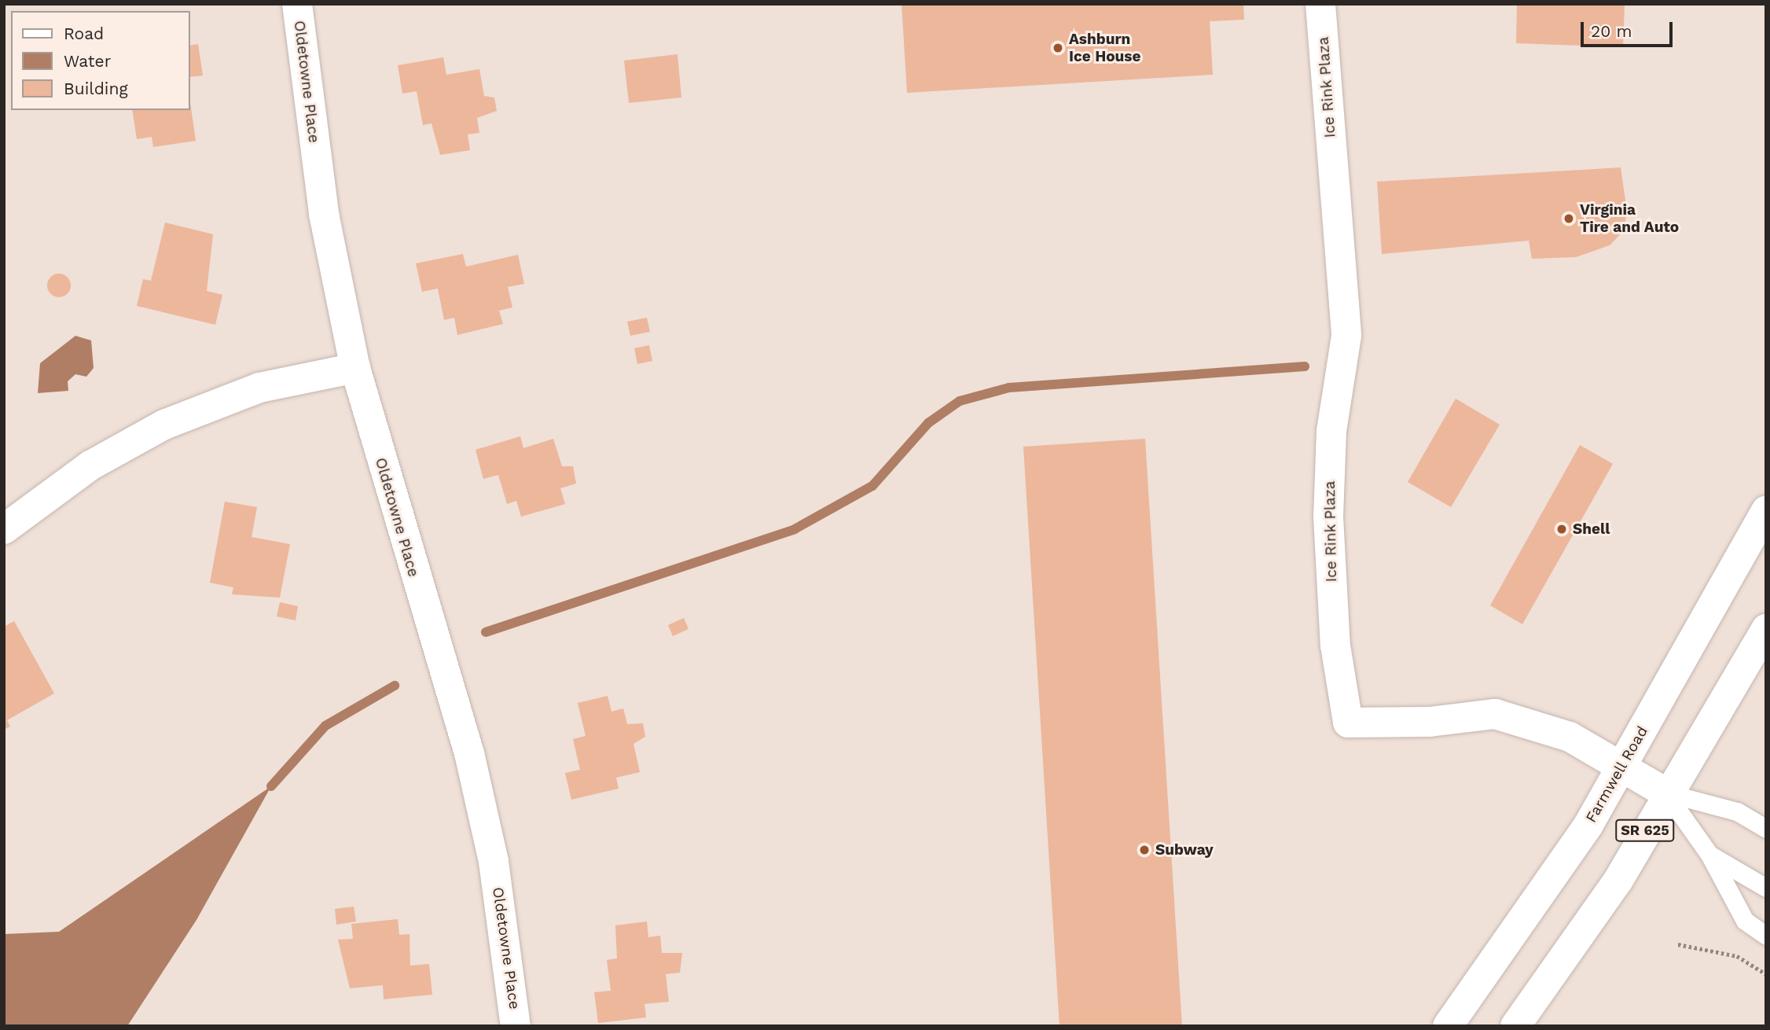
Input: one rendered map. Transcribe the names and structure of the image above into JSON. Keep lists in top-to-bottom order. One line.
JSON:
{"streets":{"street":["Oldetowne Place","Ice Rink Plaza","Farmwell Road","SR 625"]},"crossings":[["Ice Rink Plaza","Farmwell Road"],["Ice Rink Plaza","SR 625"]],"places":["Ashburn Ice House","Virginia Tire and Auto","Shell","Subway"],"legend":["Road","Water","Building"],"scale_bar":"20 m"}
